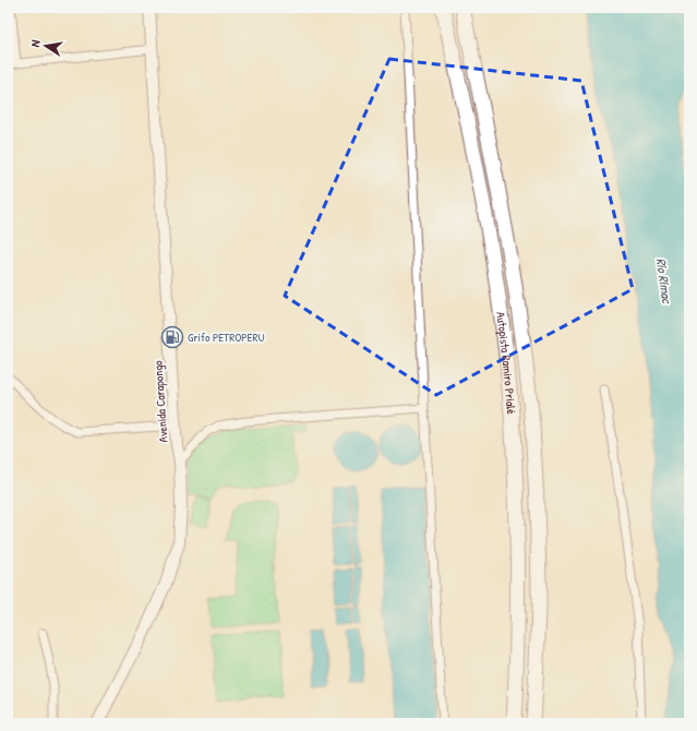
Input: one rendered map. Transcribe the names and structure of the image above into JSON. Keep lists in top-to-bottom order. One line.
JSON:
{"streets":{"highway":["Autopista Ramiro Prialé"],"street":["Avenida Carapongo"]},"water":["Río Rímac"],"places":{"fuel station":["Grifo PETROPERU"]},"north":"left"}
